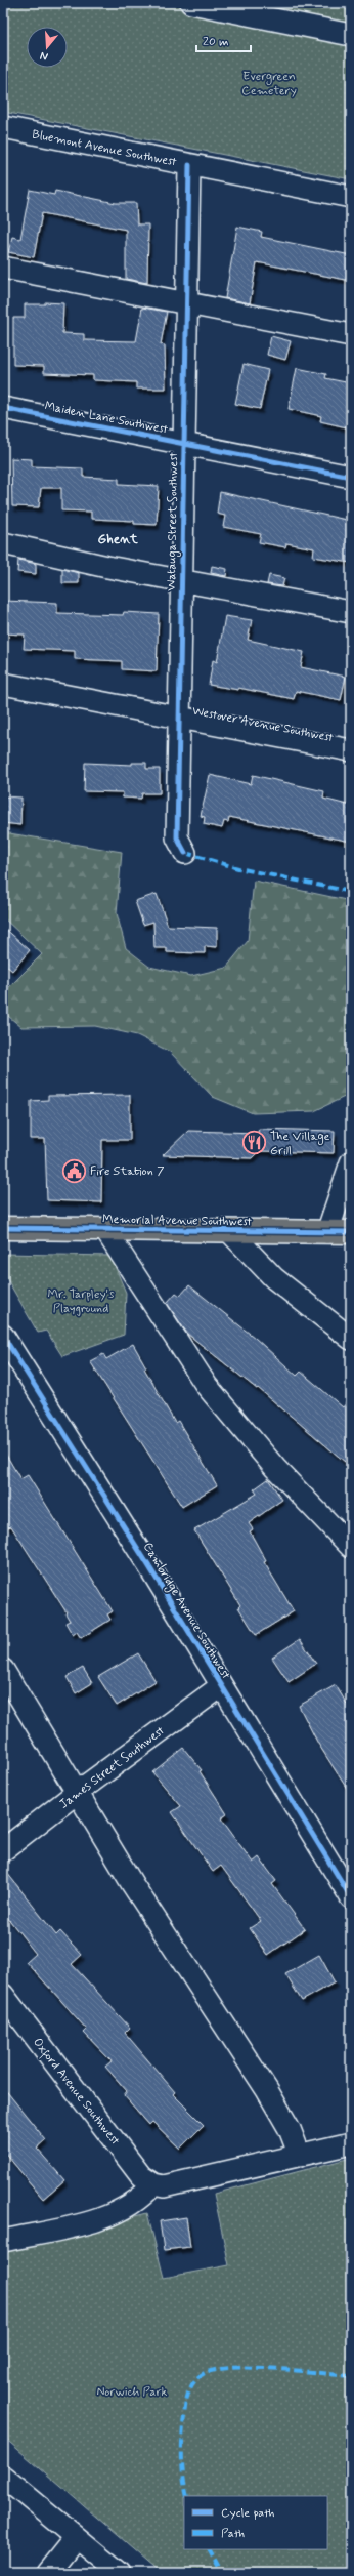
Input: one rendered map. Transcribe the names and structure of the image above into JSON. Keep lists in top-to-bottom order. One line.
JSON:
{"streets":{"main road":["Memorial Avenue Southwest"],"street":["Bluemont Avenue Southwest","Maiden Lane Southwest","Watauga Street Southwest","Westover Avenue Southwest","Cambridge Avenue Southwest","James Street Southwest","Oxford Avenue Southwest"]},"crossings":[["Bluemont Avenue Southwest","Watauga Street Southwest"],["Maiden Lane Southwest","Watauga Street Southwest"],["Watauga Street Southwest","Westover Avenue Southwest"],["Cambridge Avenue Southwest","James Street Southwest"]],"districts":["Ghent"],"parks":["Evergreen Cemetery","Mr. Tarpley's Playground","Norwich Park"],"places":{"restaurant":["The Village Grill"],"public building":["Fire Station 7"]},"legend":["Cycle path","Path"],"scale_bar":"20 m","north":"bottom"}
